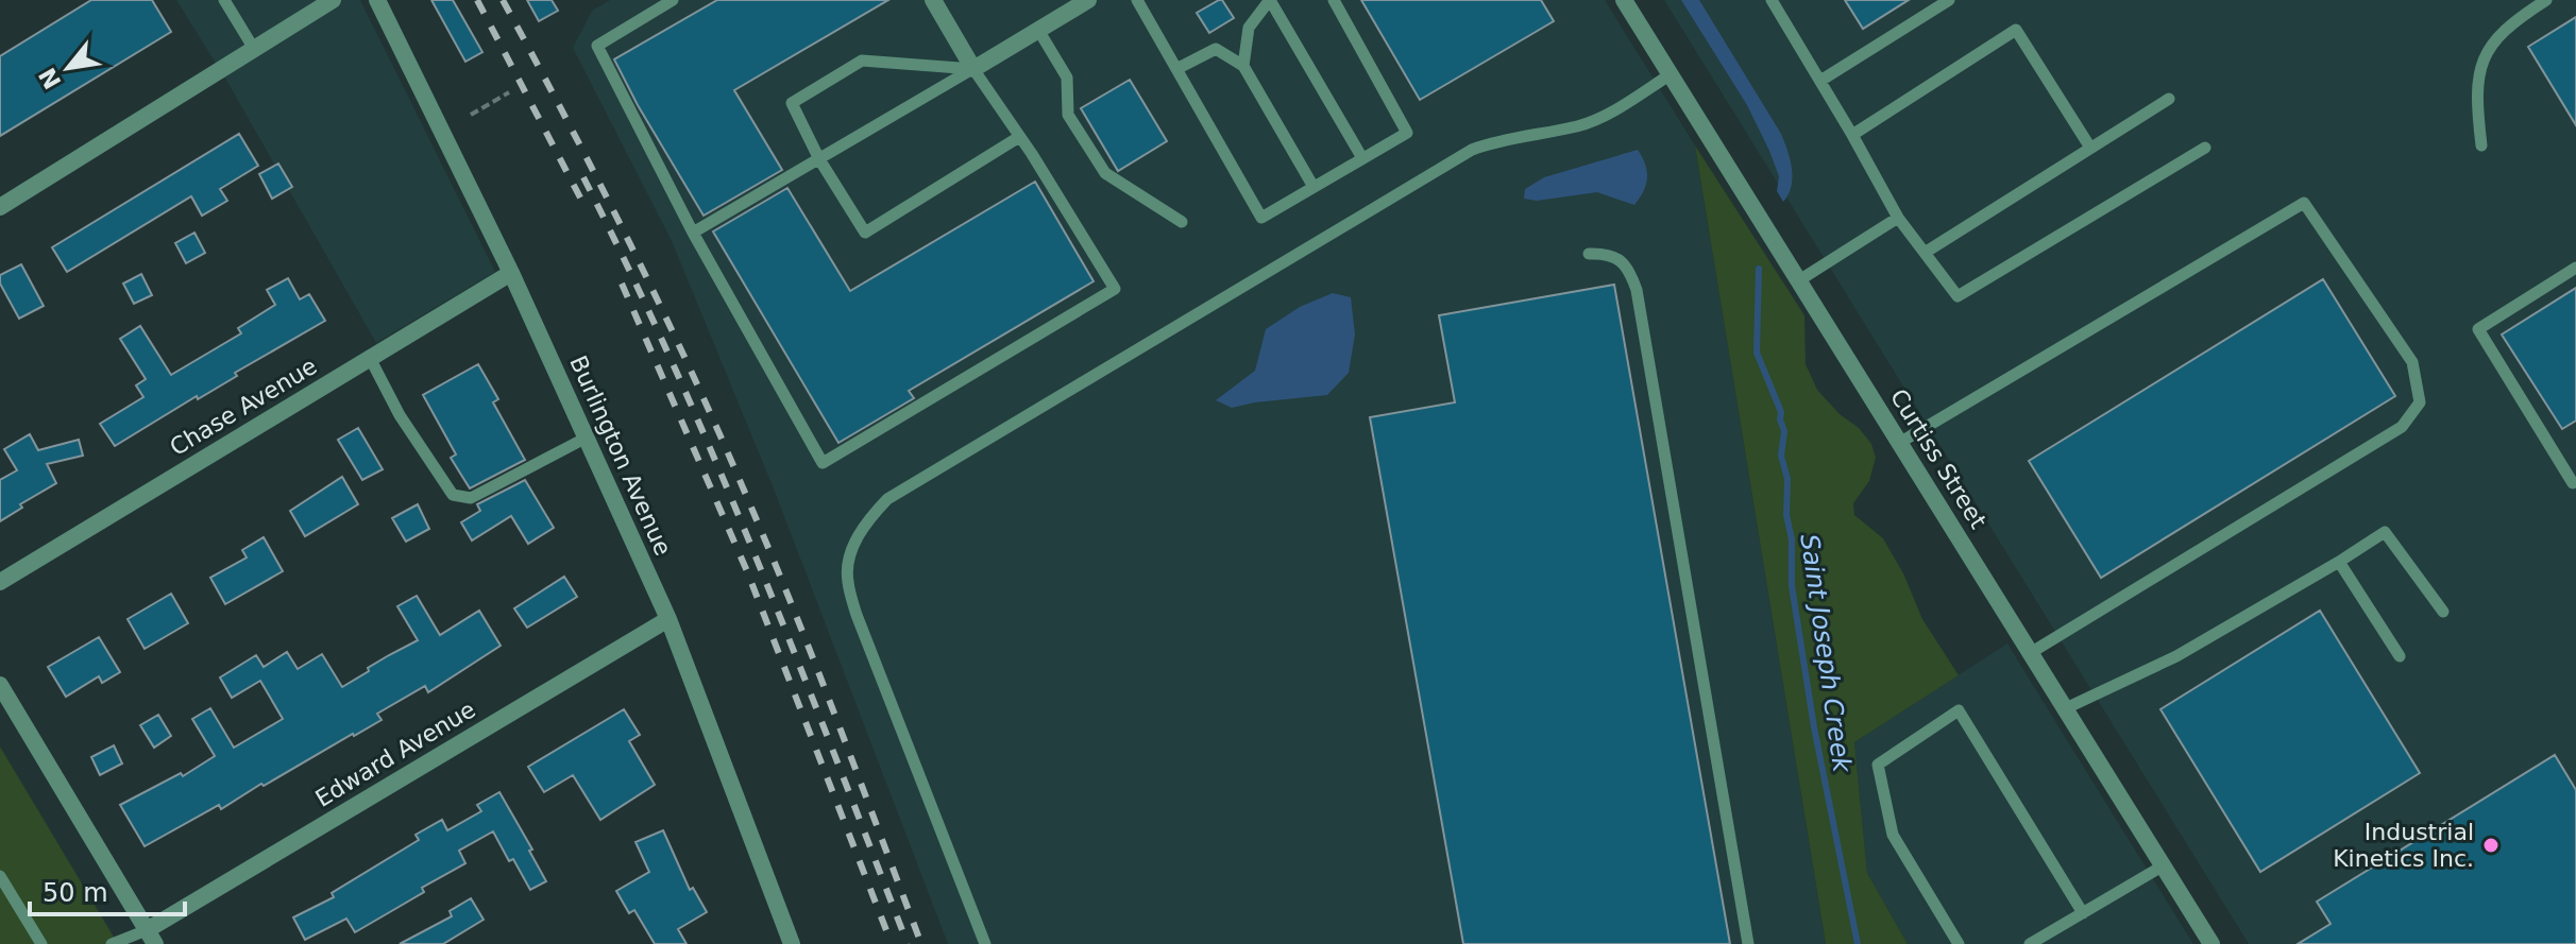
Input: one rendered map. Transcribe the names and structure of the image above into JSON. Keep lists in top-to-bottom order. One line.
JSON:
{"streets":{"street":["Chase Avenue","Burlington Avenue","Curtiss Street","Edward Avenue"]},"crossings":[["Chase Avenue","Burlington Avenue"],["Burlington Avenue","Edward Avenue"]],"water":["Saint Joseph Creek"],"places":["Industrial Kinetics Inc."],"scale_bar":"50 m","north":"bottom left"}
